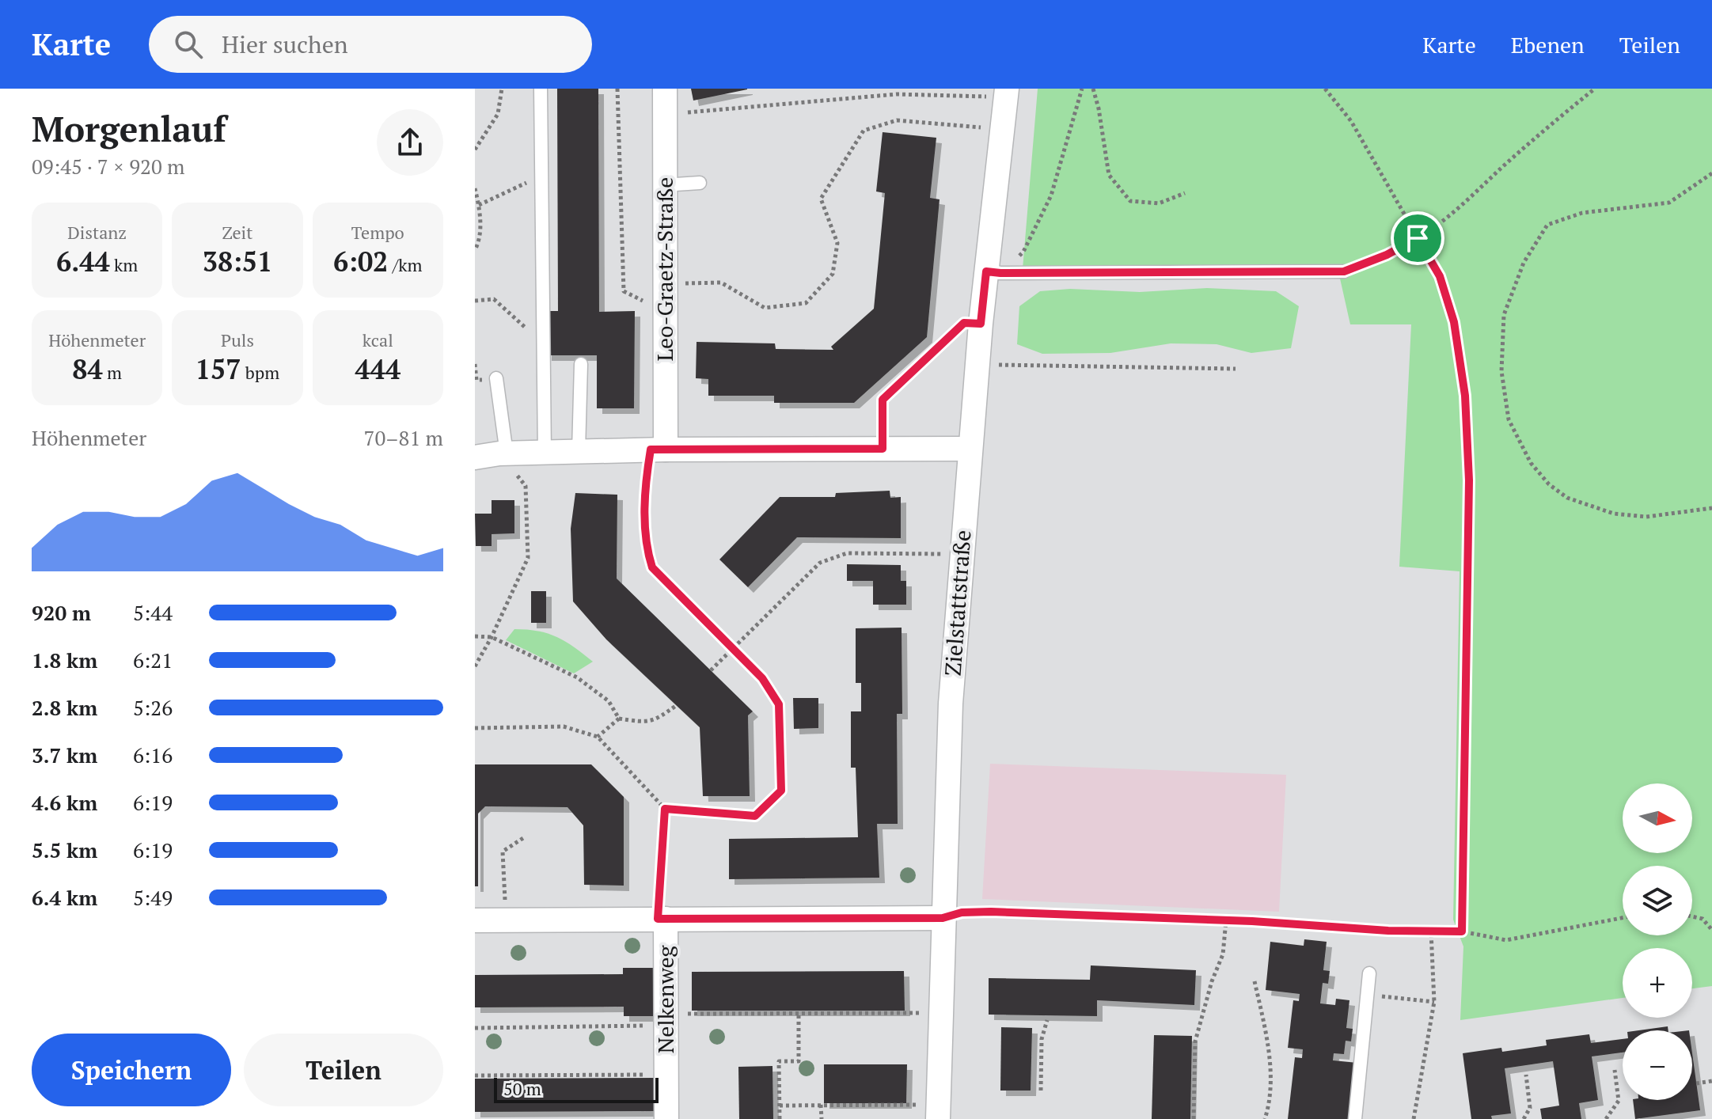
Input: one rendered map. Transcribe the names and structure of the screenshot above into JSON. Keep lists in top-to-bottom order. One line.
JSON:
{"streets":{"street":["Leo-Graetz-Straße","Zielstattstraße","Nelkenweg"]},"scale_bar":"50 m","north":"right","page":{"header":"Karte","search":"Hier suchen","nav":["Karte","Ebenen","Teilen"],"heading":["Morgenlauf","09:45 · 7 × 920 m"],"stats":[["Distanz","6.44 km"],["Zeit","38:51"],["Tempo","6:02 /km"],["Höhenmeter","84 m"],["Puls","157 bpm"],["kcal","444"]],"chart":["Höhenmeter","70–81 m"],"list":[{"name":"920 m","note":"5:44"},{"name":"1.8 km","note":"6:21"},{"name":"2.8 km","note":"5:26"},{"name":"3.7 km","note":"6:16"},{"name":"4.6 km","note":"6:19"},{"name":"5.5 km","note":"6:19"},{"name":"6.4 km","note":"5:49"}],"map_buttons":["+","−"],"buttons":["Speichern","Teilen"],"scale":"50 m"}}
